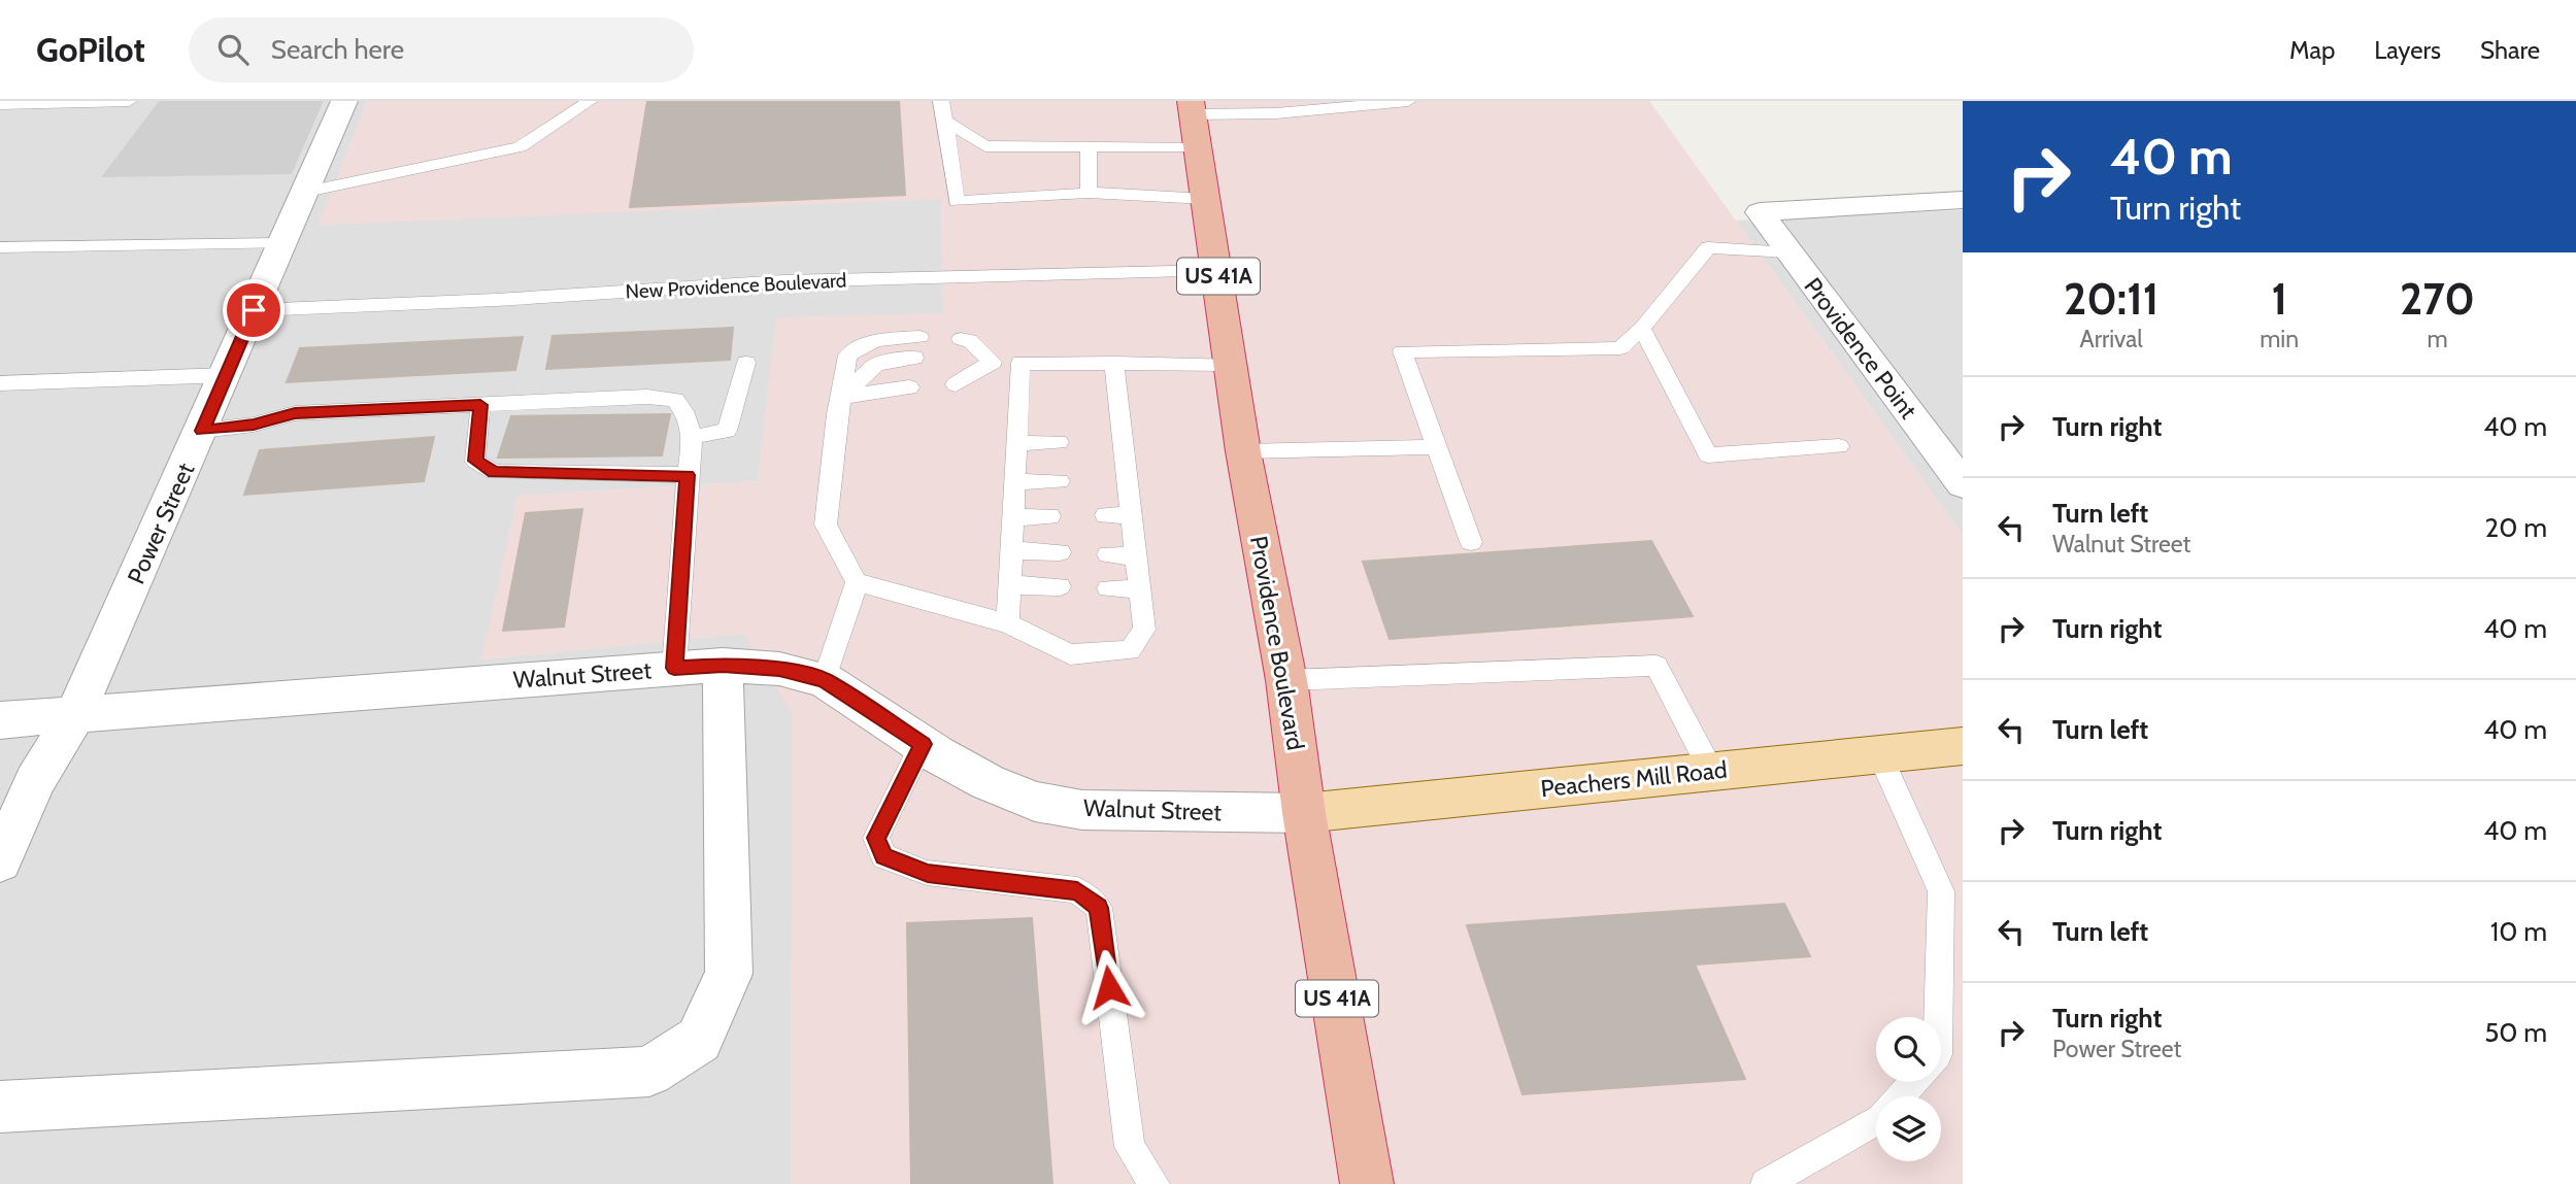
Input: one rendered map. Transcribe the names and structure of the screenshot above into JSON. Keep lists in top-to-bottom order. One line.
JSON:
{"streets":{"highway":["US 41A","Providence Boulevard"],"main road":["Peachers Mill Road"],"street":["Providence Point","Power Street","Walnut Street"],"lane":["New Providence Boulevard"]},"crossings":[["New Providence Boulevard","Power Street"],["New Providence Boulevard","Providence Boulevard"],["Power Street","Walnut Street"],["Providence Boulevard","Walnut Street"],["Providence Boulevard","Peachers Mill Road"],["Walnut Street","Peachers Mill Road"]],"page":{"header":"GoPilot","search":"Search here","nav":["Map","Layers","Share"],"turn":["40 m","Turn right"],"eta":["20:11","Arrival","1","min","270","m"],"list":[{"name":"Turn right","value":"40 m"},{"name":"Turn left","note":"Walnut Street","value":"20 m"},{"name":"Turn right","value":"40 m"},{"name":"Turn left","value":"40 m"},{"name":"Turn right","value":"40 m"},{"name":"Turn left","value":"10 m"},{"name":"Turn right","note":"Power Street","value":"50 m"}]}}
